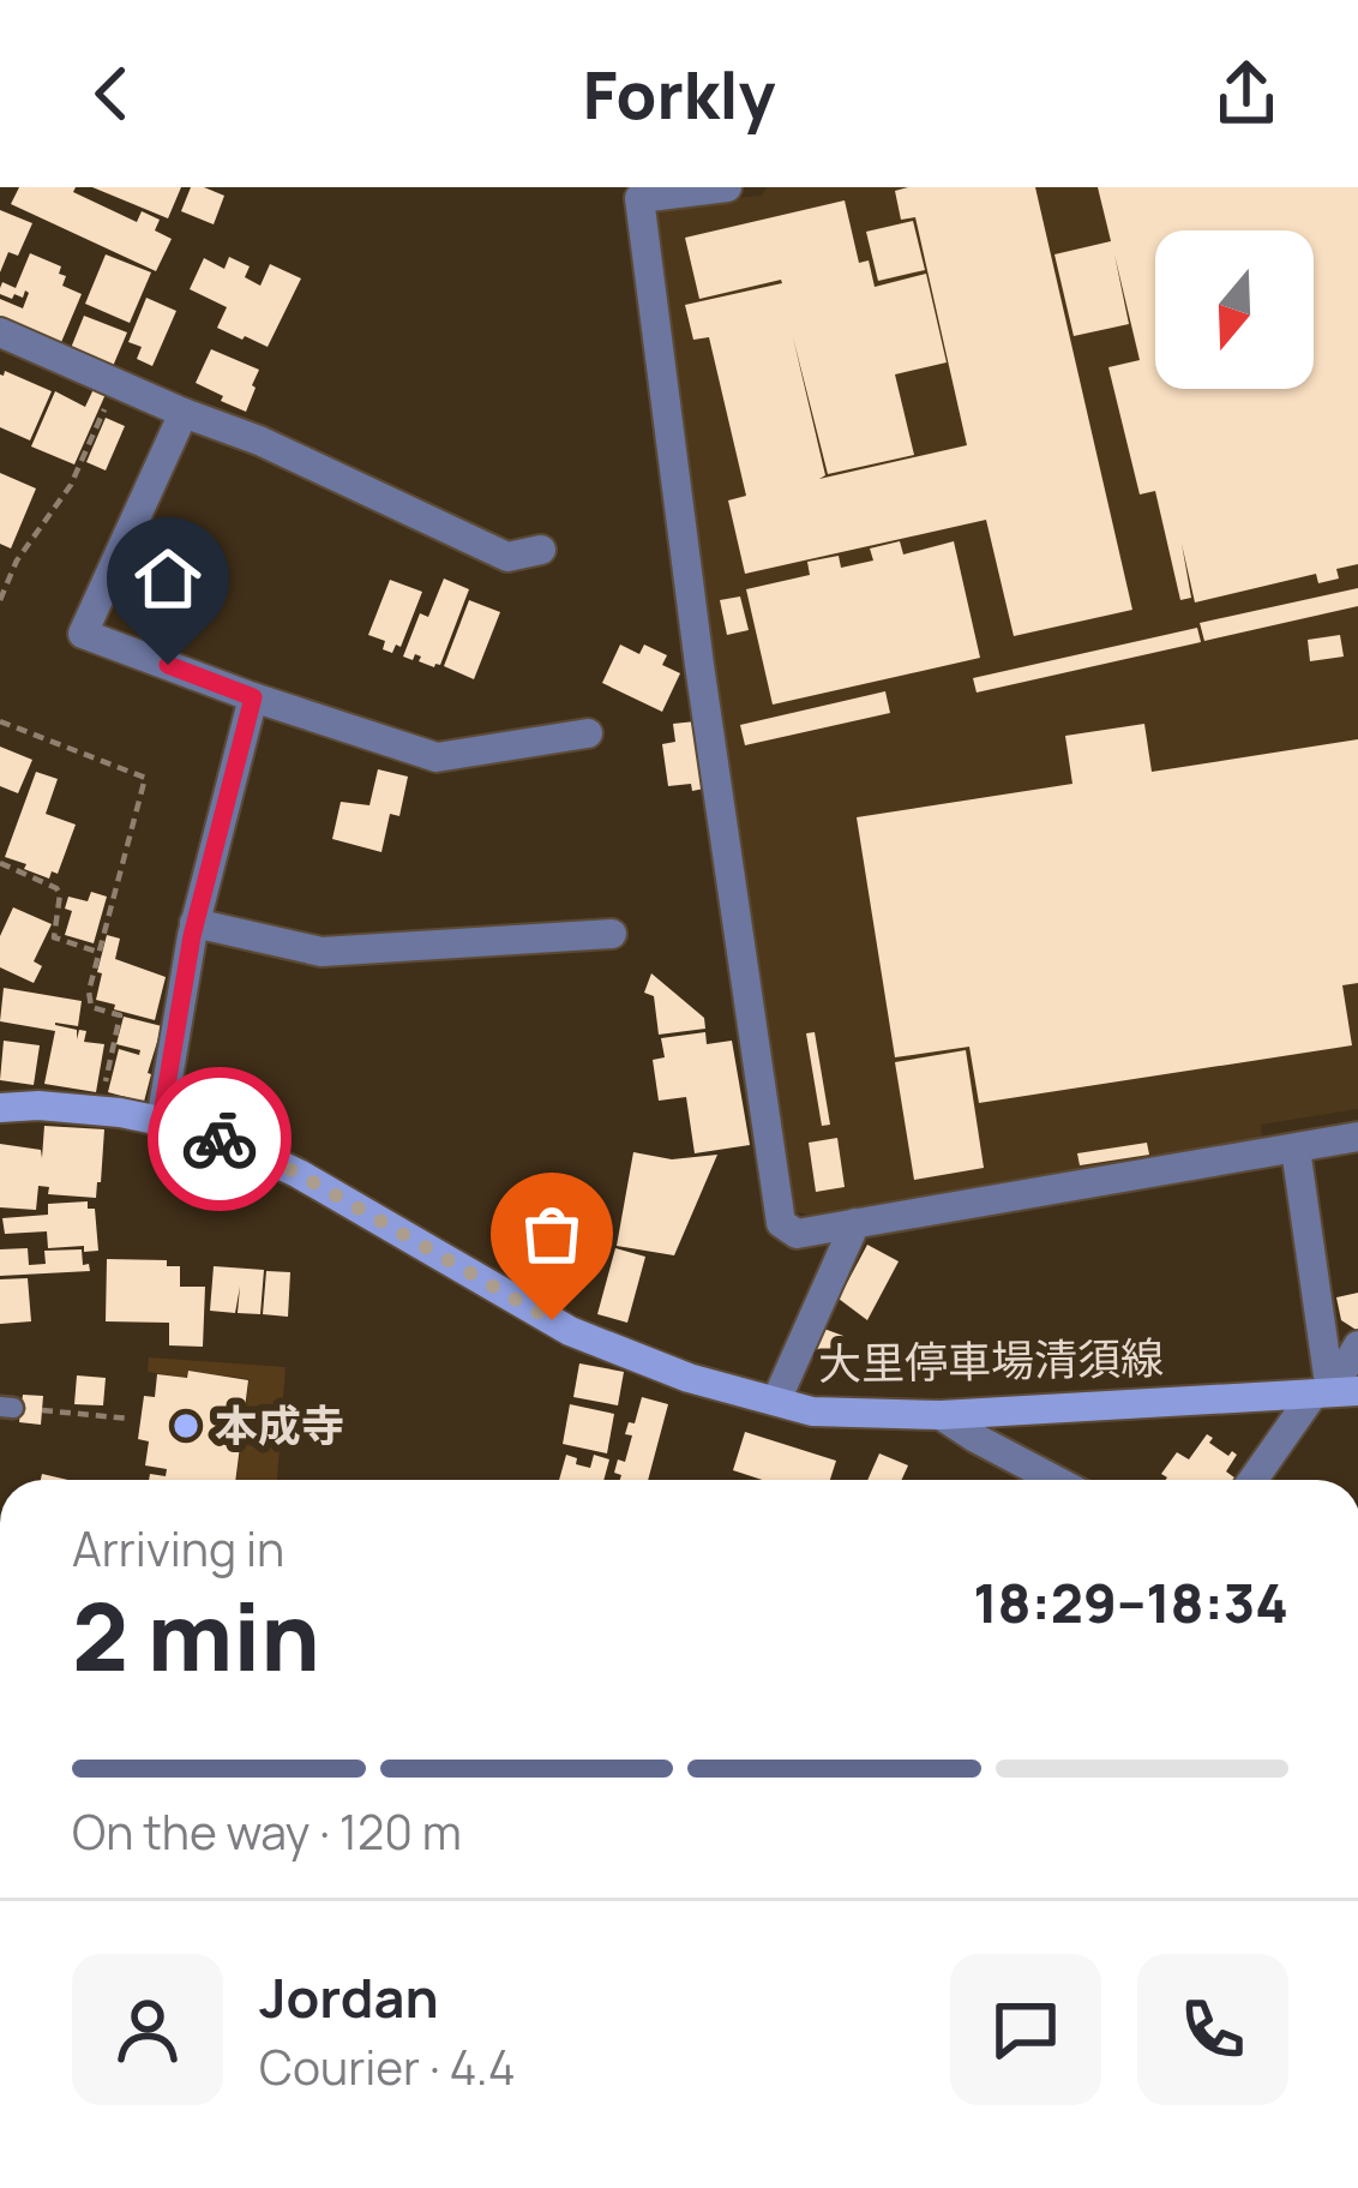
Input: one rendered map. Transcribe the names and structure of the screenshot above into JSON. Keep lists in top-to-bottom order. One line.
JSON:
{"streets":{"main road":["大里停車場清須線"]},"places":["本成寺"],"north":"bottom","page":{"header":"Forkly","heading":["2 min","Arriving in","18:29–18:34"],"panel":["Jordan","Courier · 4.4"],"bar":"On the way · 120 m"}}
